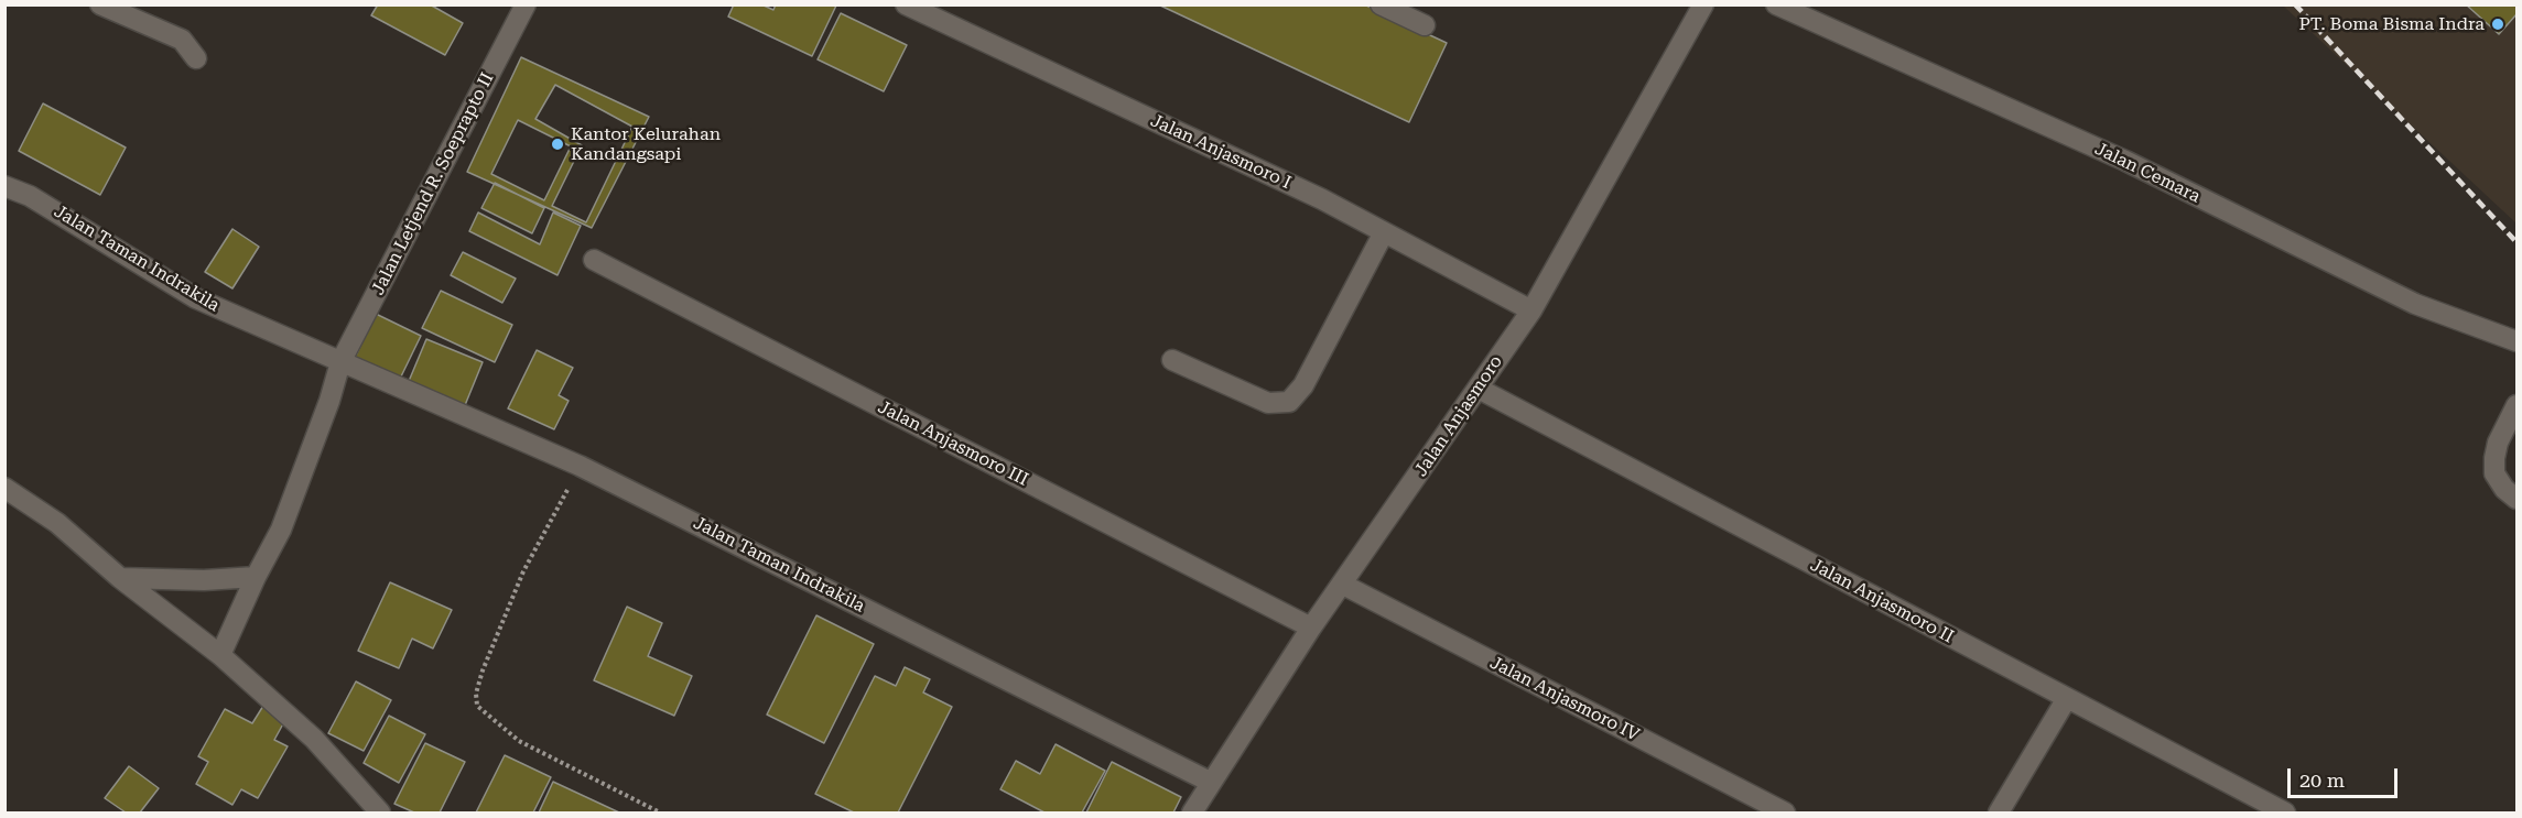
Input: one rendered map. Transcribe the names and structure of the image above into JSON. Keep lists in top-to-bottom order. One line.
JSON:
{"streets":{"street":["Jalan Anjasmoro I","Jalan Cemara","Jalan Letjend R. Soeprapto II","Jalan Taman Indrakila","Jalan Anjasmoro","Jalan Anjasmoro III","Jalan Anjasmoro II","Jalan Anjasmoro IV"]},"crossings":[["Jalan Anjasmoro I","Jalan Anjasmoro"],["Jalan Letjend R. Soeprapto II","Jalan Taman Indrakila"],["Jalan Taman Indrakila","Jalan Anjasmoro"],["Jalan Anjasmoro","Jalan Anjasmoro III"],["Jalan Anjasmoro","Jalan Anjasmoro II"],["Jalan Anjasmoro","Jalan Anjasmoro IV"]],"places":["PT. Boma Bisma Indra","Kantor Kelurahan Kandangsapi"],"scale_bar":"20 m"}
